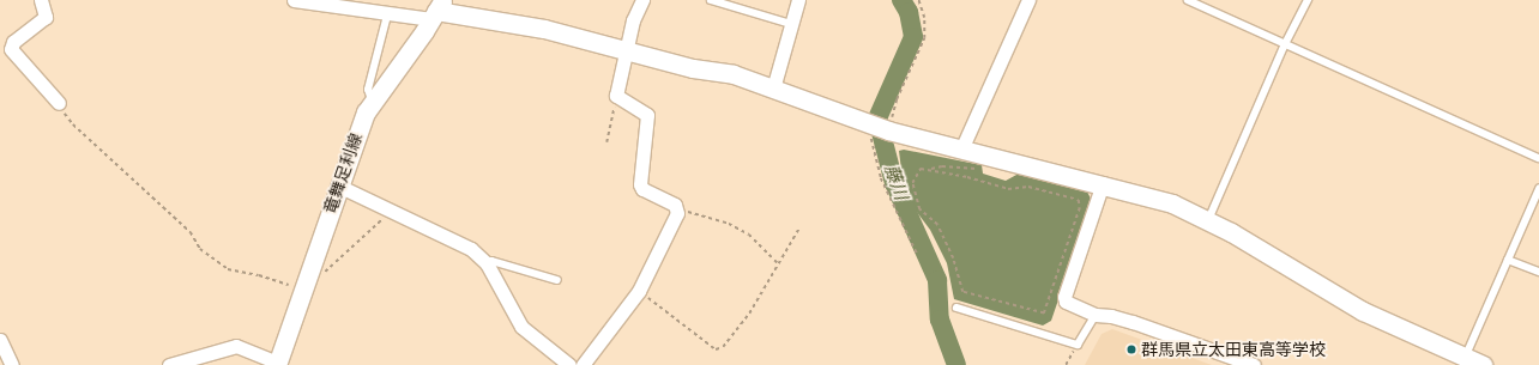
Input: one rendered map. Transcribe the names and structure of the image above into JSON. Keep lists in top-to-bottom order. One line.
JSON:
{"streets":{"street":["竜舞足利線"]},"water":["藤川"],"places":["群馬県立太田東高等学校"]}
